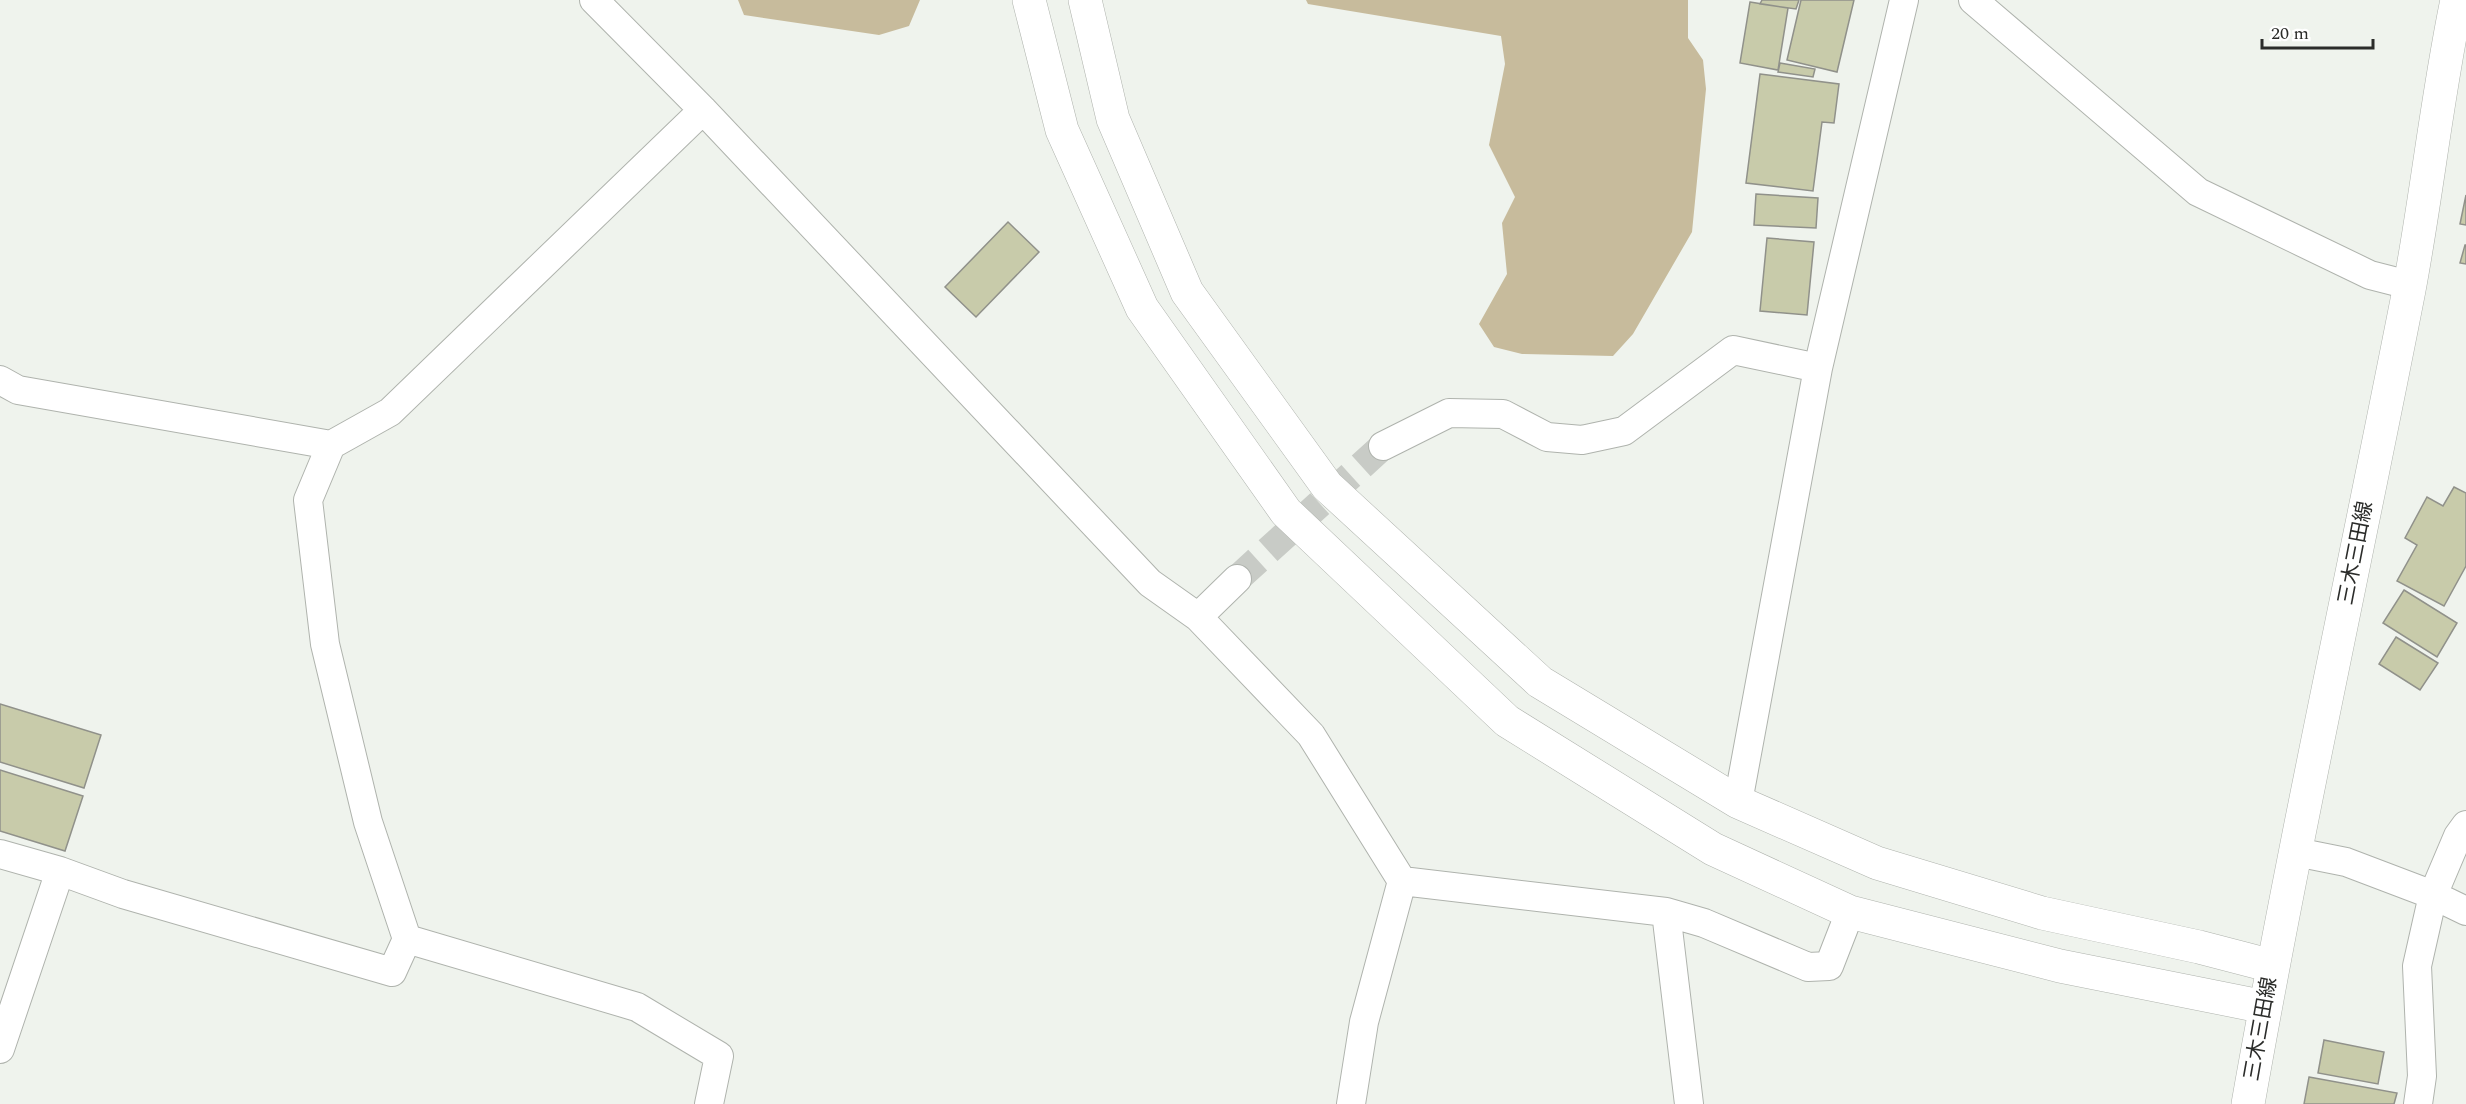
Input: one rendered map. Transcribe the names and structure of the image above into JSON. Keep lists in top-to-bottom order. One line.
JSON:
{"streets":{"street":["三木三田線"]},"scale_bar":"20 m"}
